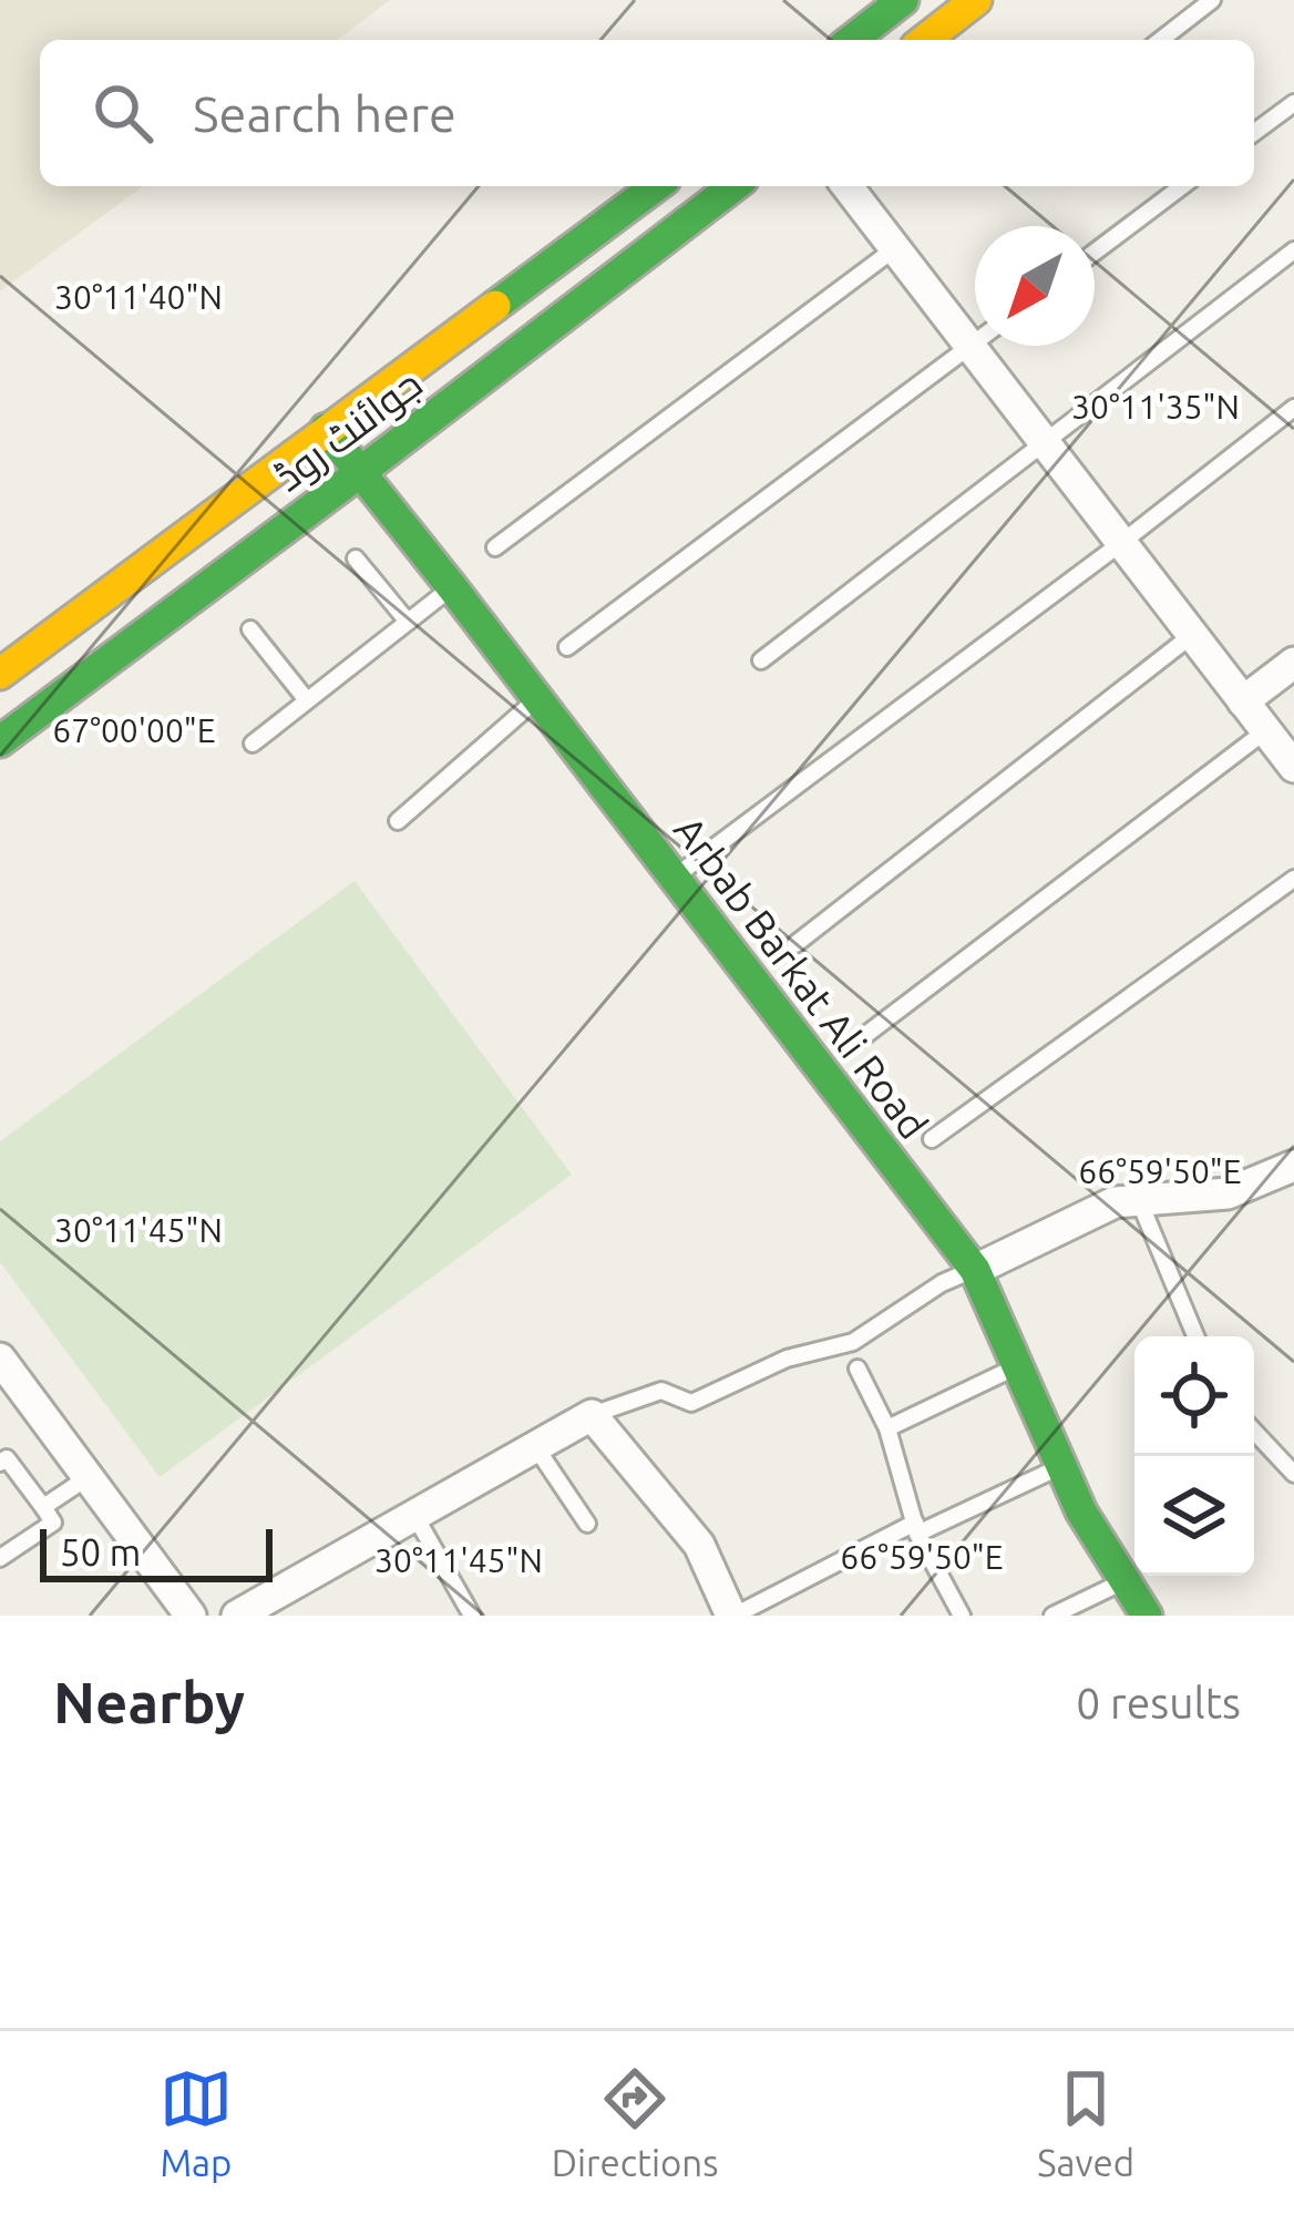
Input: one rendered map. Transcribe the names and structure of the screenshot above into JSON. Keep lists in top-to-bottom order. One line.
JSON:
{"streets":{"main road":["جوائنٹ روڈ","Arbab Barkat Ali Road"]},"crossings":[["جوائنٹ روڈ","Arbab Barkat Ali Road"]],"scale_bar":"50 m","north":"bottom left","page":{"search":"Search here","scale":"50 m","heading":["Nearby","0 results"],"nav":["Map","Directions","Saved"]},"coordinates":["30°11'40\"N","30°11'35\"N","67°00'00\"E","66°59'50\"E","30°11'45\"N"]}
